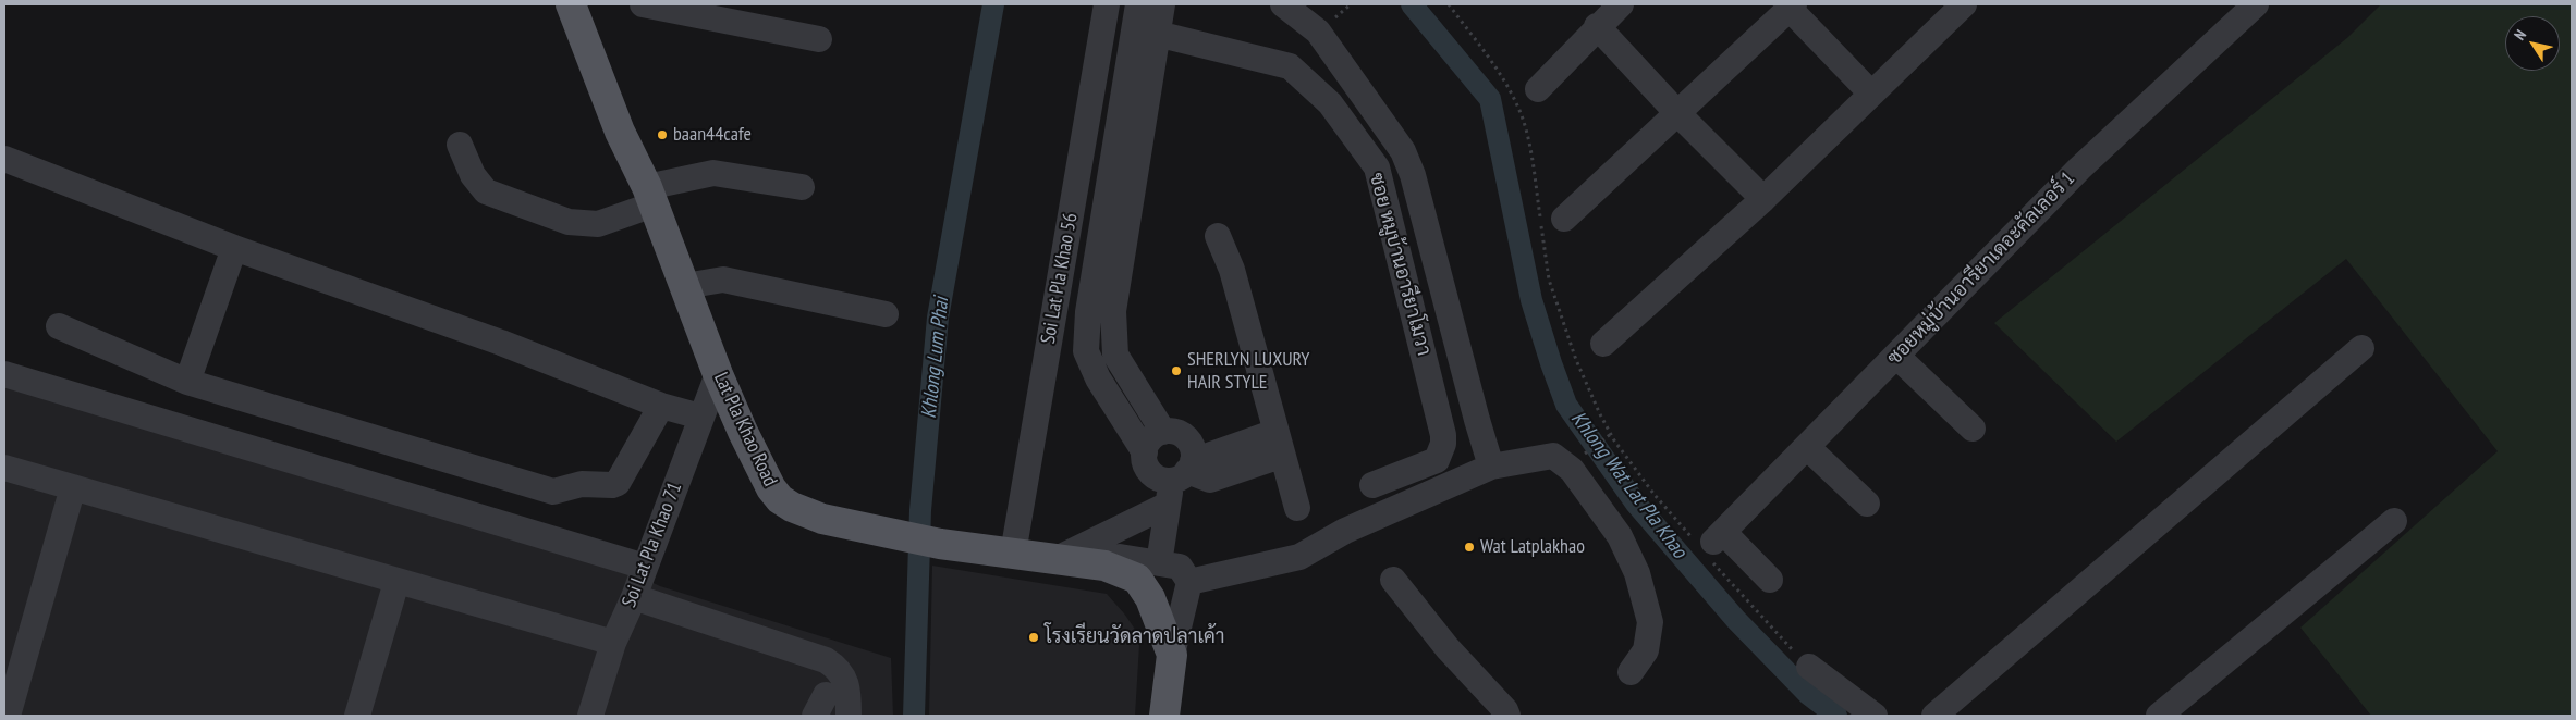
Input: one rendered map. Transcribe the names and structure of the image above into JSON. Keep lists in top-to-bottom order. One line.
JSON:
{"streets":{"main road":["Lat Pla Khao Road"],"street":["ซอย หมูบ้านอารียาโมวา","ซอยหมู่บ้านอารียาเดอะคัลเลอร์ 1","Soi Lat Pla Khao 56","Soi Lat Pla Khao 71"]},"crossings":[["Soi Lat Pla Khao 56","Lat Pla Khao Road"],["Lat Pla Khao Road","Soi Lat Pla Khao 71"]],"water":["Khlong Lum Phai","Khlong Wat Lat Pla Khao"],"places":["baan44cafe","SHERLYN LUXURY HAIR STYLE","Wat Latplakhao","โรงเรียนวัดลาดปลาเค้า"],"north":"top left"}
